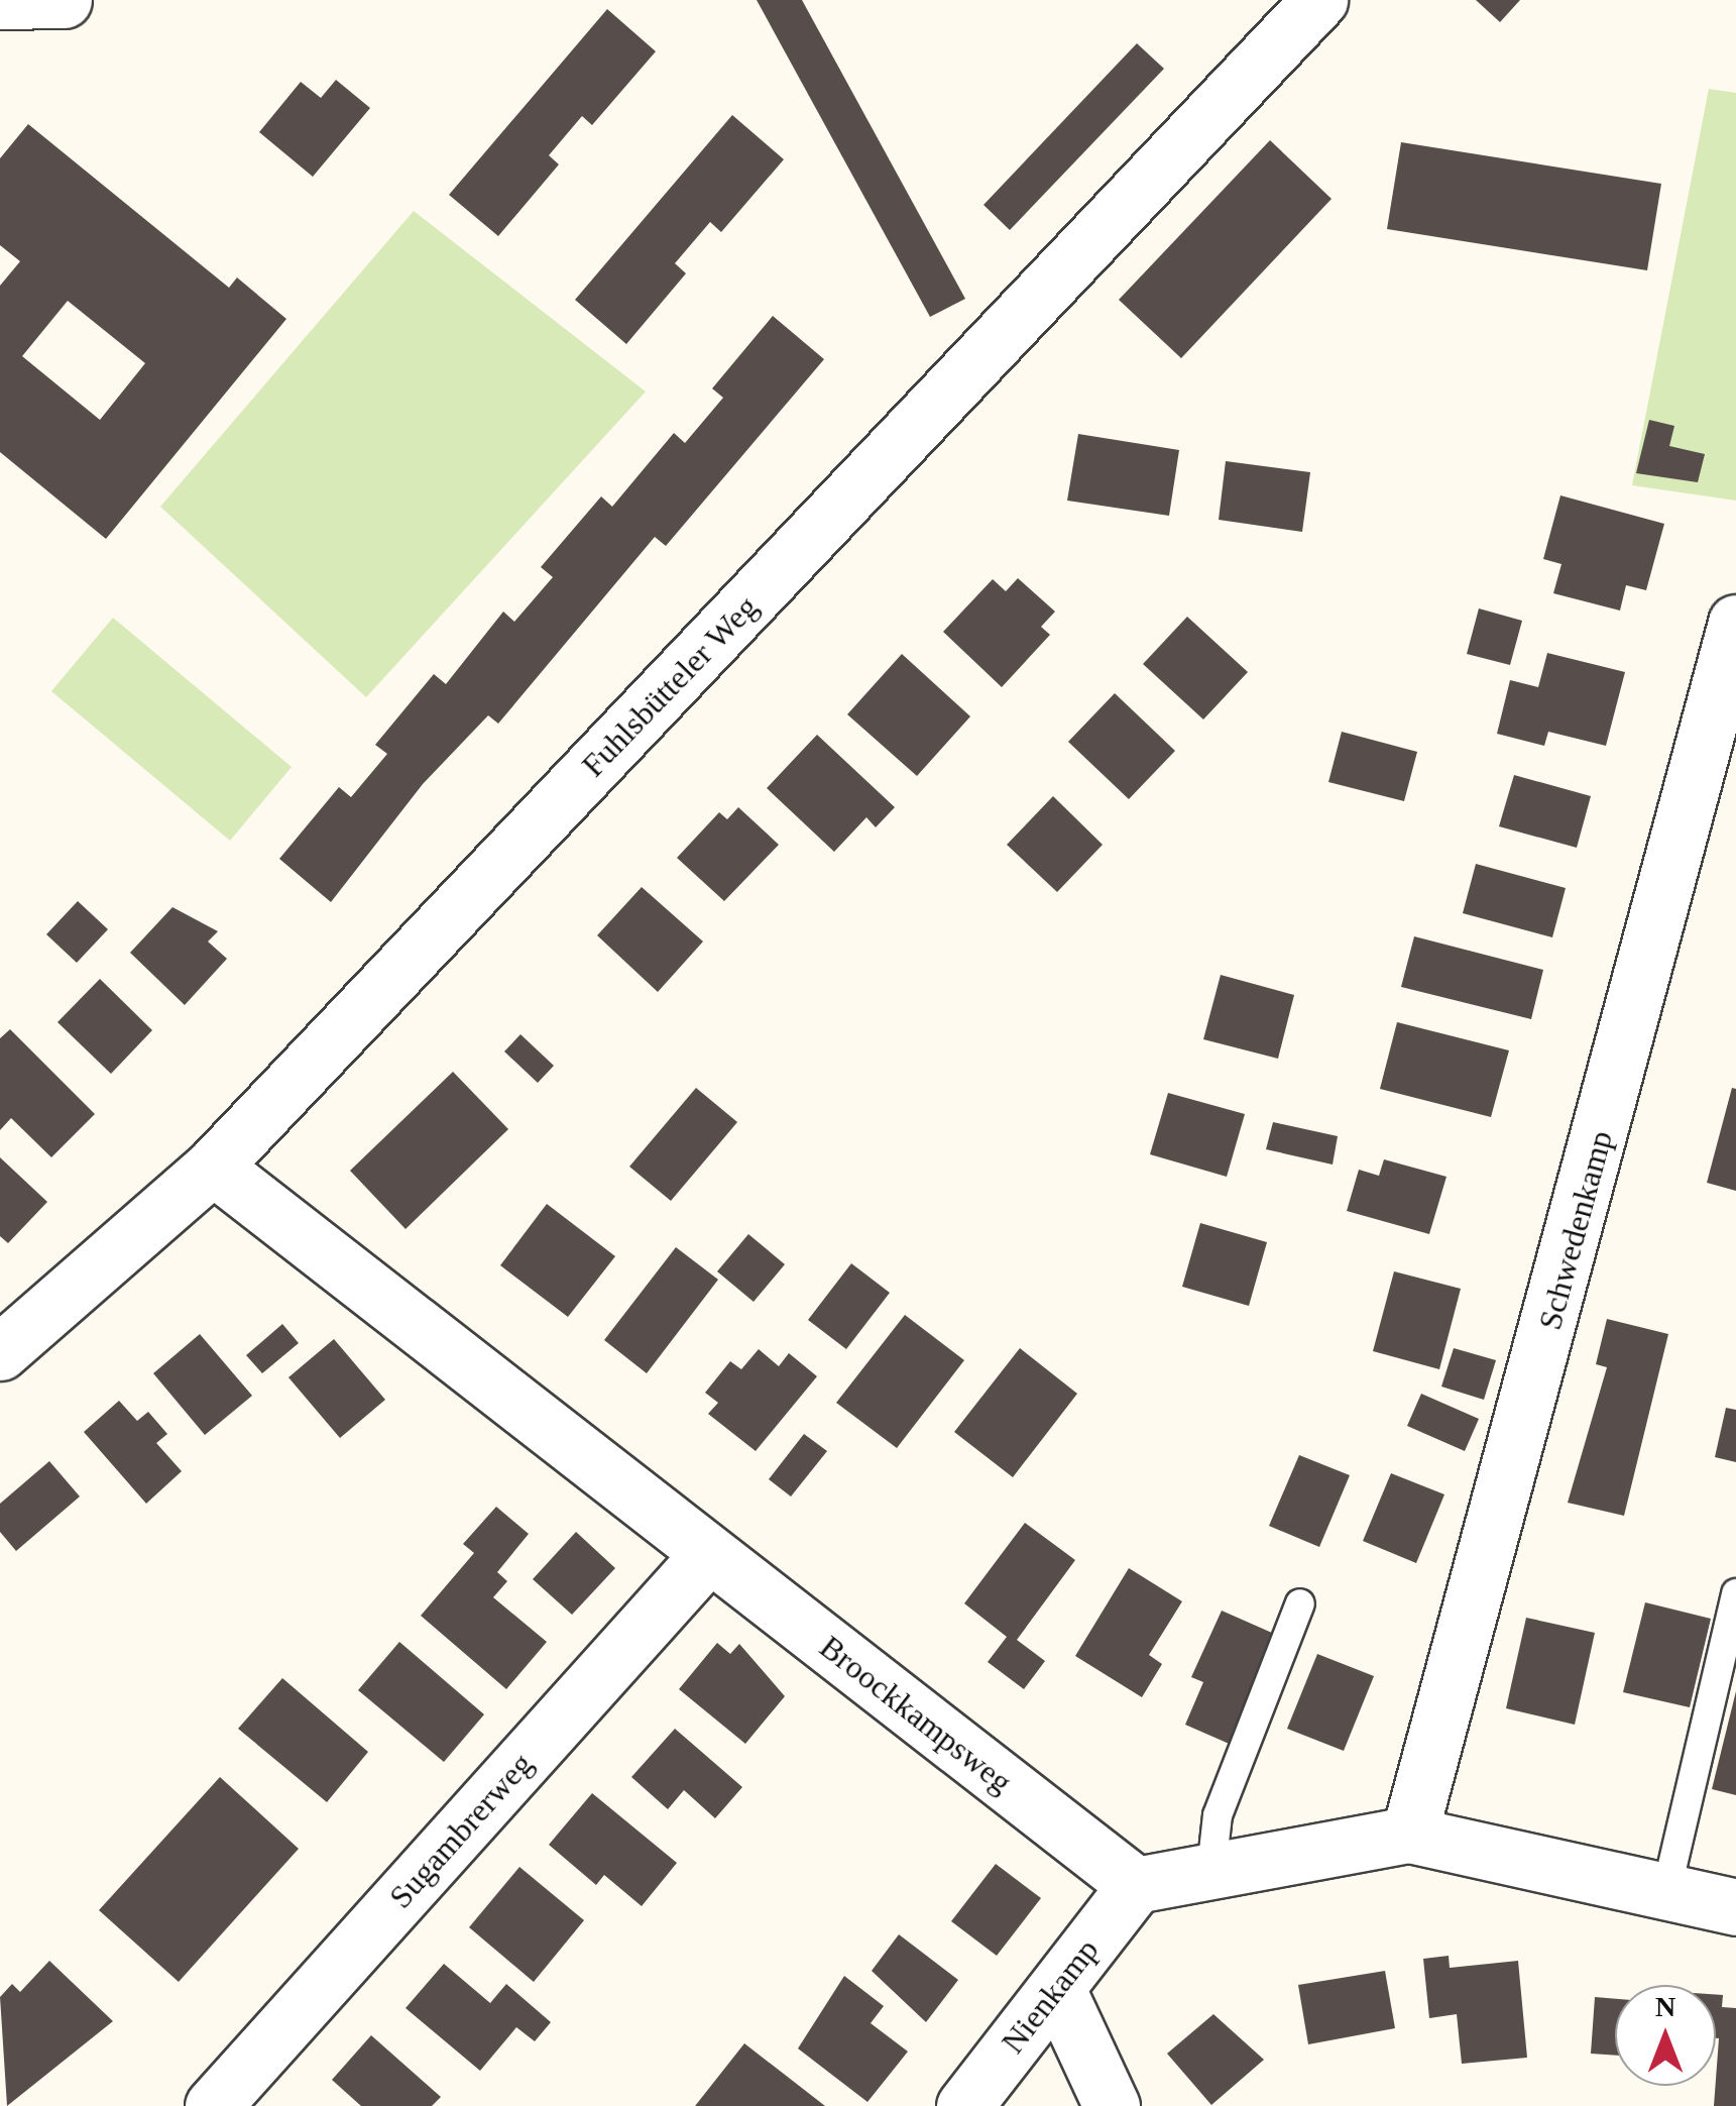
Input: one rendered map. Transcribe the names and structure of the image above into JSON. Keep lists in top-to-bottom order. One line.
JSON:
{"streets":{"street":["Fuhlsbütteler Weg","Schwedenkamp","Broockkampsweg","Sugambrerweg","Nienkamp"]},"crossings":[["Fuhlsbütteler Weg","Broockkampsweg"],["Broockkampsweg","Sugambrerweg"],["Broockkampsweg","Nienkamp"]],"north":"top"}
